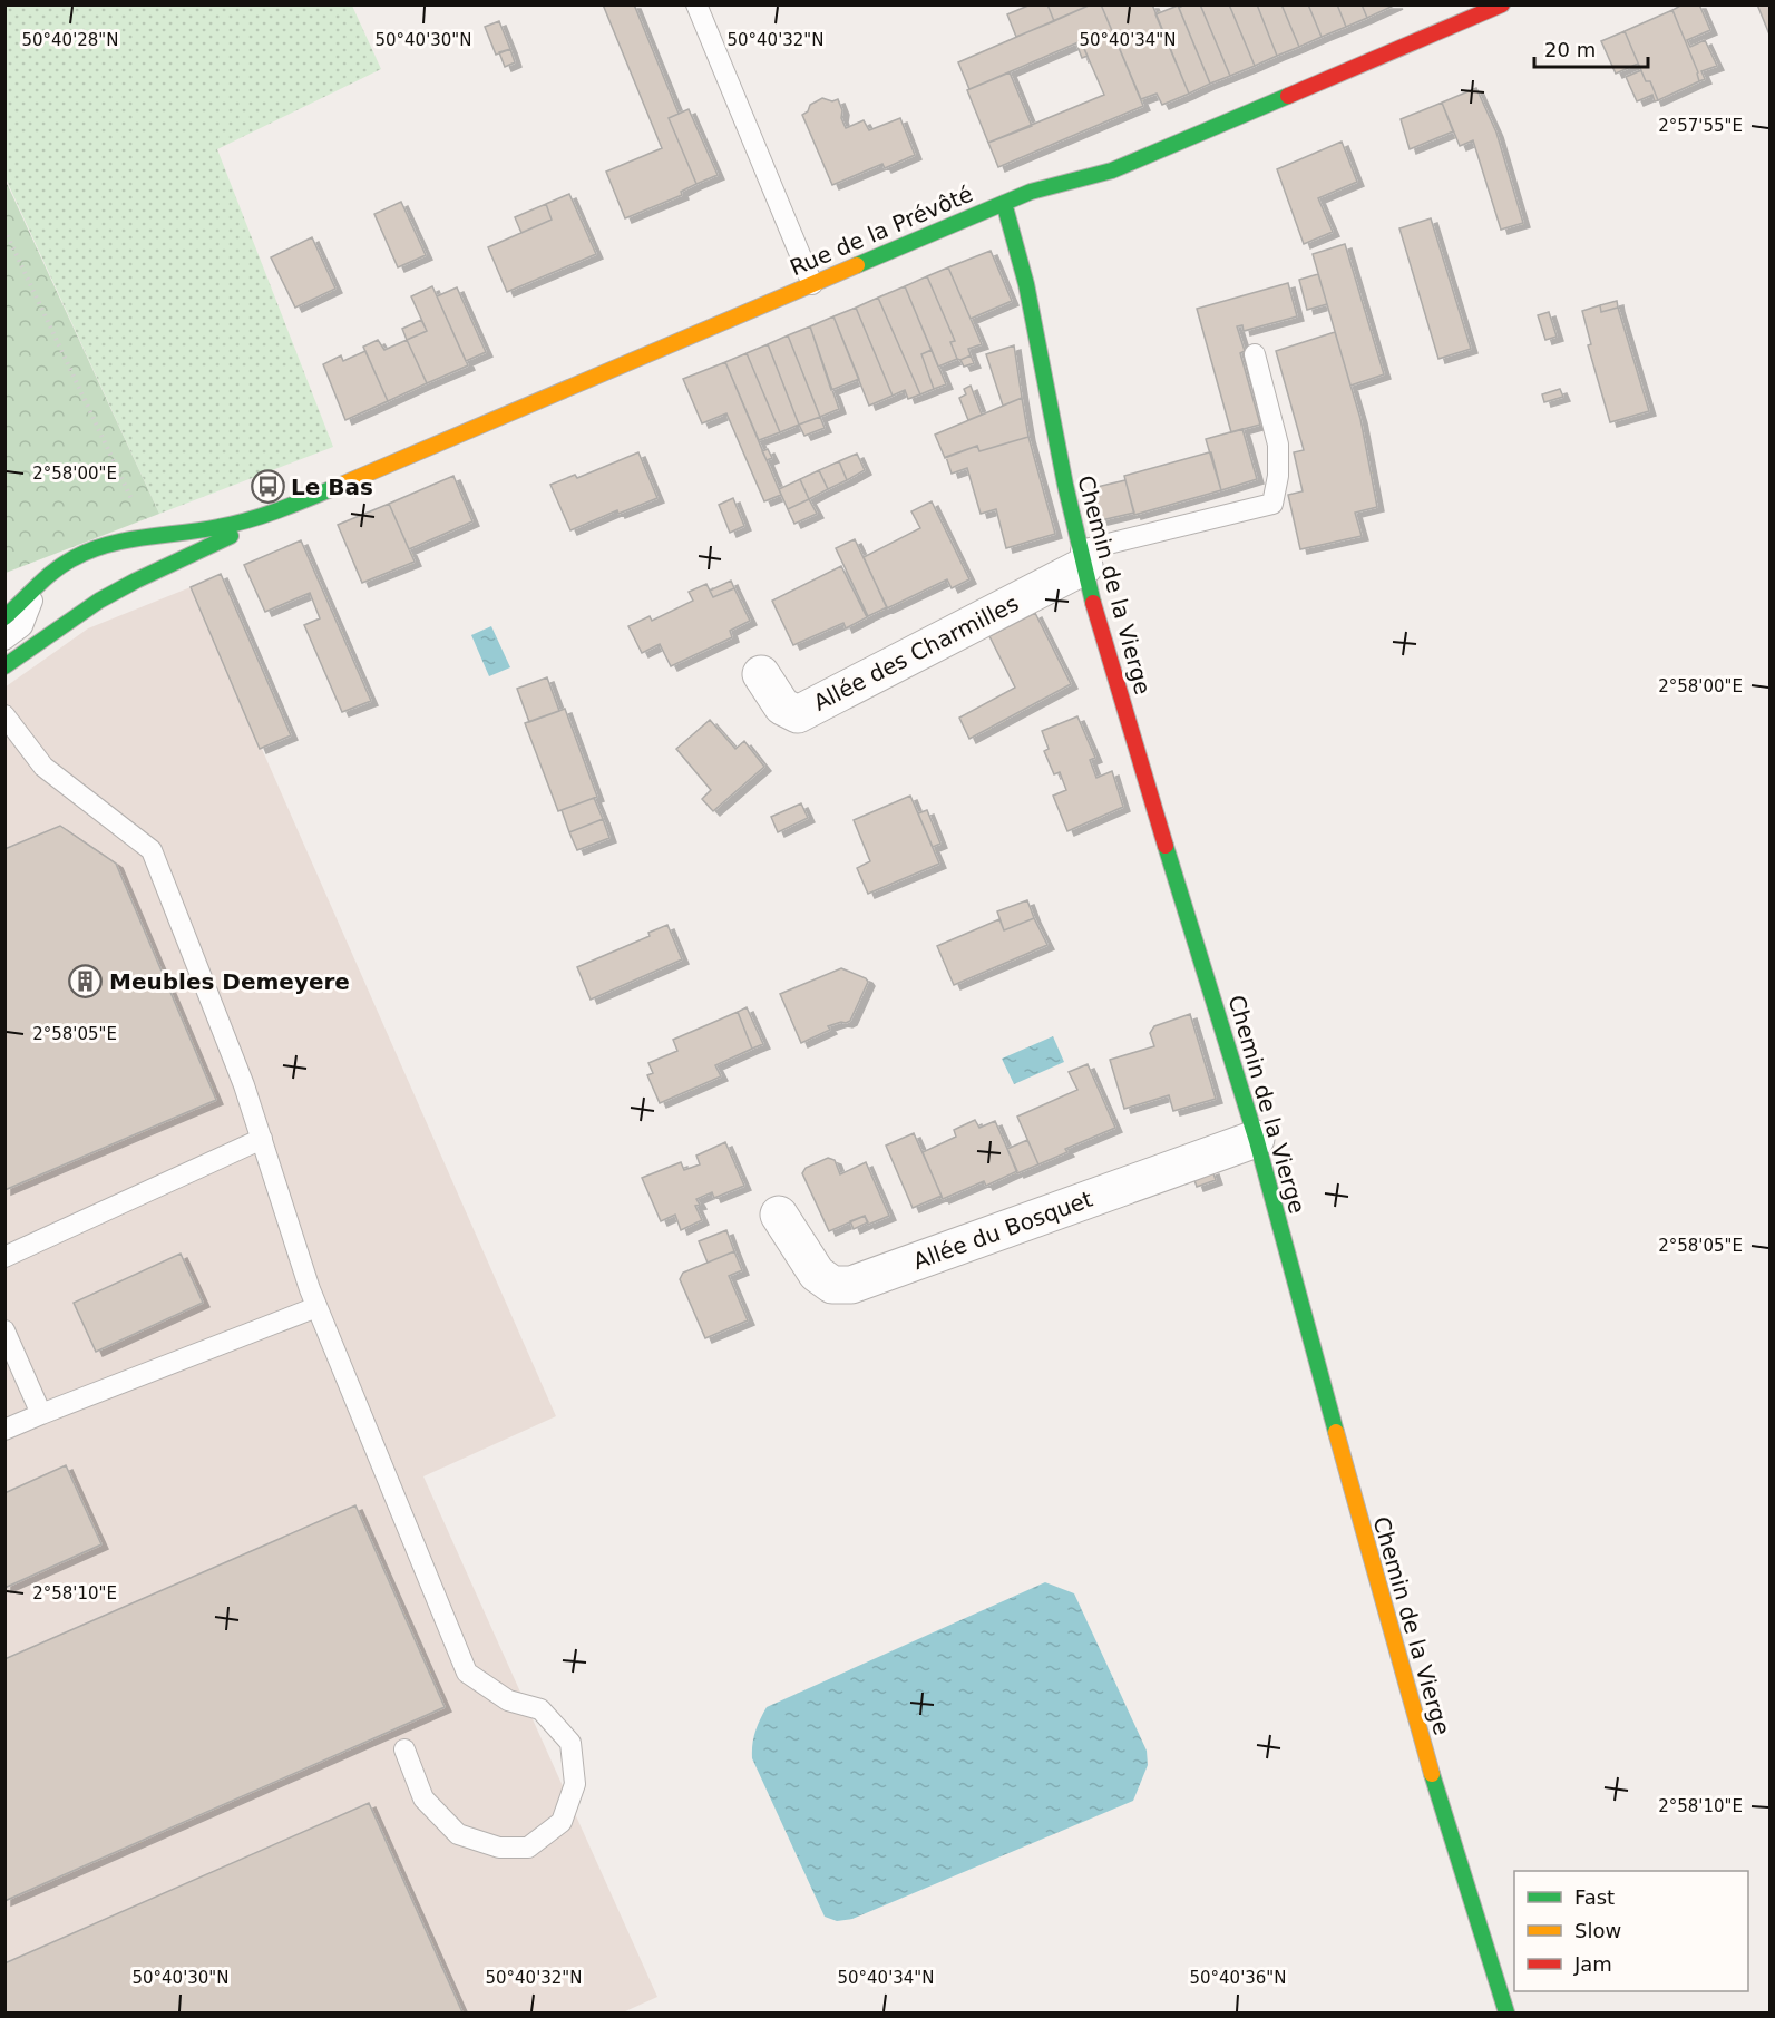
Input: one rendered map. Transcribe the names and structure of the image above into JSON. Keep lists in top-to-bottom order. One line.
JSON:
{"streets":{"street":["Rue de la Prévôté","Chemin de la Vierge","Allée des Charmilles","Allée du Bosquet"]},"crossings":[["Rue de la Prévôté","Chemin de la Vierge"],["Chemin de la Vierge","Allée des Charmilles"],["Chemin de la Vierge","Allée du Bosquet"]],"places":{"bus stop":["Le Bas"],"building":["Meubles Demeyere"]},"legend":["Fast","Slow","Jam"],"scale_bar":"20 m","coordinates":["50°40'28\"N","50°40'30\"N","50°40'32\"N","50°40'34\"N","2°57'55\"E","2°58'00\"E","2°58'05\"E","2°58'10\"E","50°40'36\"N"]}
